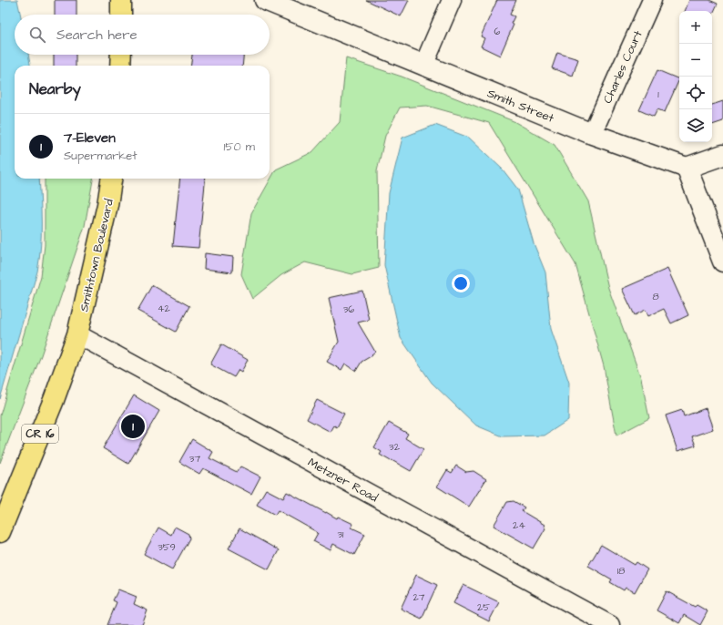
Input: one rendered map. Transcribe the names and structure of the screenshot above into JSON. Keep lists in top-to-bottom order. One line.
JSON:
{"streets":{"main road":["Smithtown Boulevard","CR 16"],"street":["Charles Court","Smith Street","Metzner Road"]},"crossings":[["Charles Court","Smith Street"],["Smithtown Boulevard","CR 16"],["Smithtown Boulevard","Metzner Road"],["CR 16","Metzner Road"]],"house_numbers":["6","1","8","42","36","32","37","24","31","359","18","27","25"],"page":{"map_buttons":["+","−"],"search":"Search here","heading":"Nearby","list":[{"mark":"1","name":"7-Eleven","note":"Supermarket","value":"150 m"}],"pins":"1"}}
